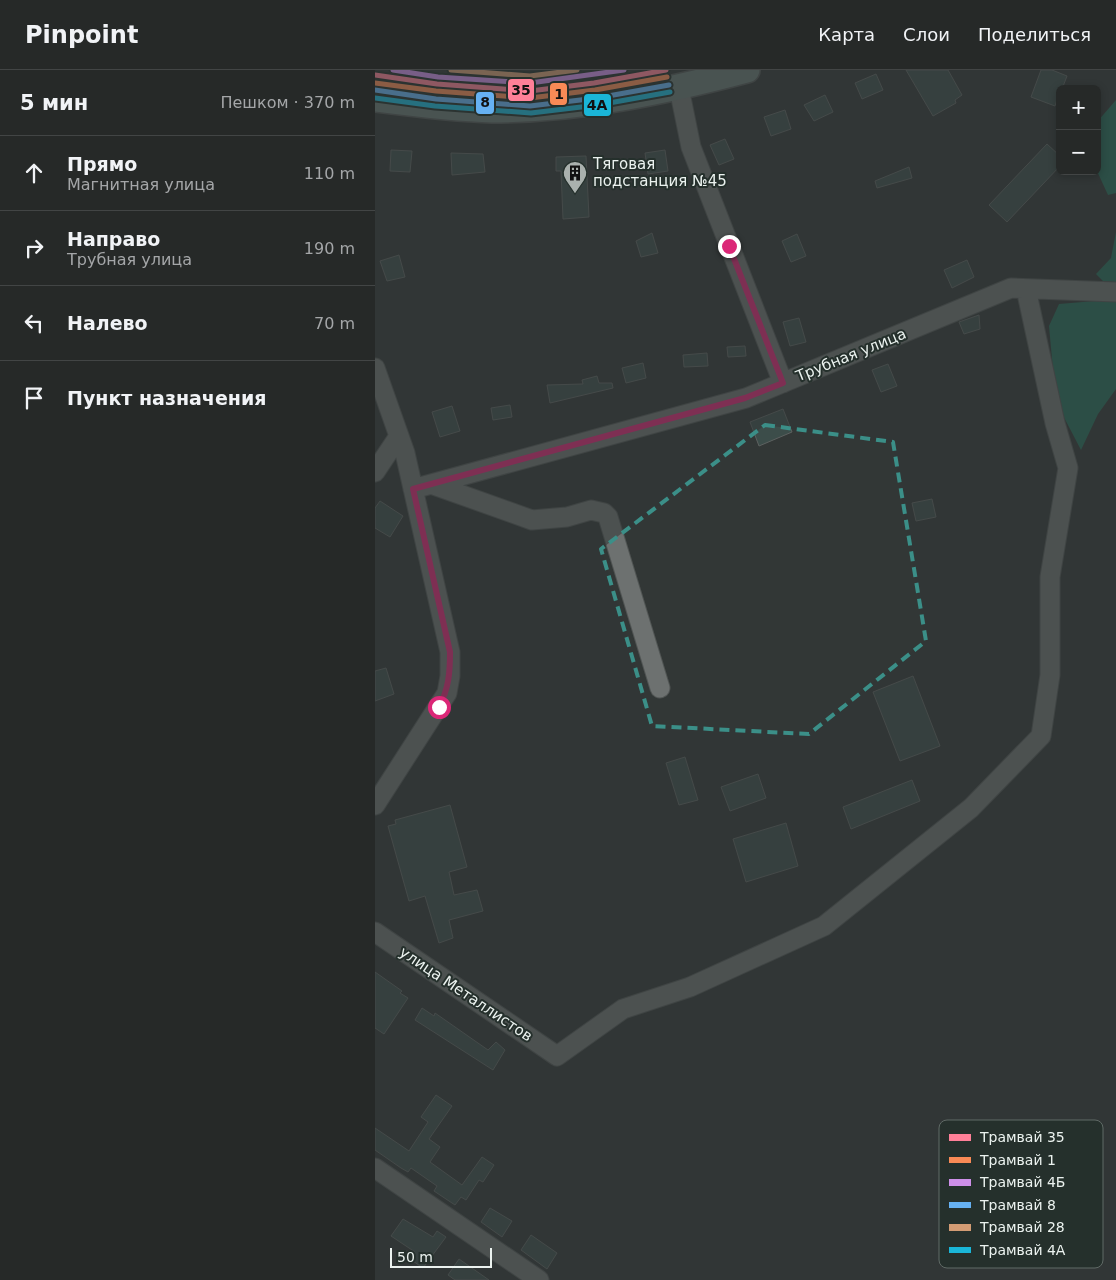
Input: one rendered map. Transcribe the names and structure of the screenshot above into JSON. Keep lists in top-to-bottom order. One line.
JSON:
{"streets":{"street":["Трубная улица","улица Металлистов"]},"crossings":[["Трубная улица","улица Металлистов"]],"places":{"building":["Тяговая подстанция №45"]},"lines":["tram line 35","tram line 4Б","tram line 28","tram line 1","tram line 8","tram line 4А"],"legend":["Трамвай 35","Трамвай 1","Трамвай 4Б","Трамвай 8","Трамвай 28","Трамвай 4А"],"scale_bar":"50 m","page":{"header":"Pinpoint","nav":["Карта","Слои","Поделиться"],"heading":["5 мин","Пешком · 370 m"],"map_buttons":["+","−"],"list":[["Прямо","Магнитная улица","110 m"],["Направо","Трубная улица","190 m"],["Налево","70 m"],"Пункт назначения"],"scale":"50 m"}}
